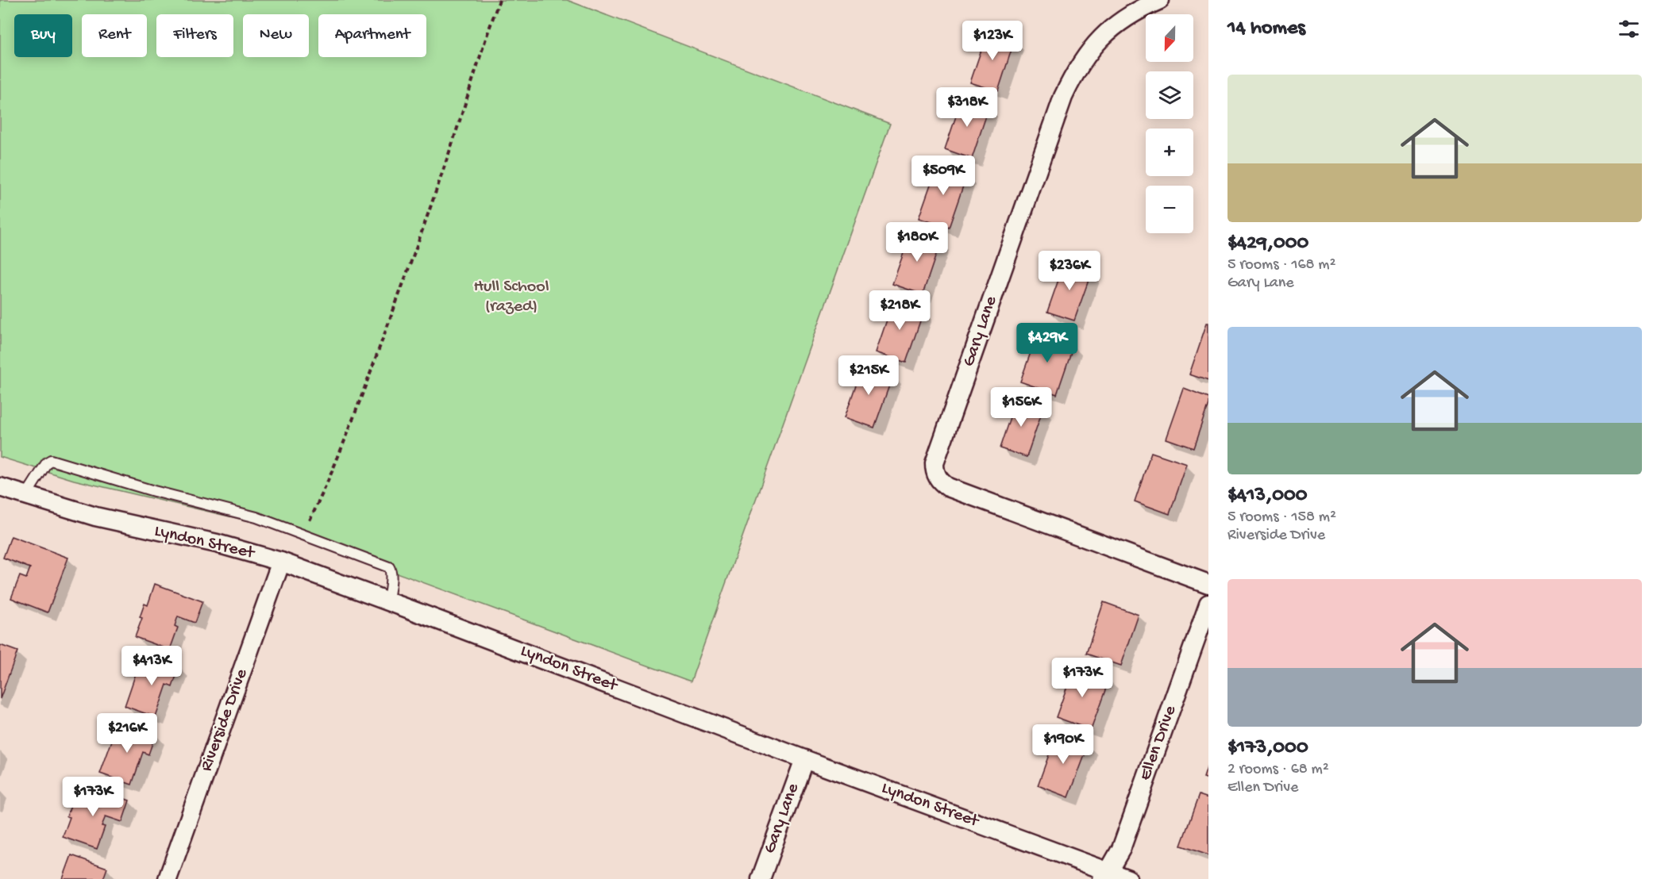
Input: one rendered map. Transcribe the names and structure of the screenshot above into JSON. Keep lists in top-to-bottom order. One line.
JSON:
{"streets":{"street":["Gary Lane","Lyndon Street","Riverside Drive","Ellen Drive"]},"crossings":[["Gary Lane","Lyndon Street"],["Lyndon Street","Riverside Drive"],["Lyndon Street","Ellen Drive"]],"parks":["Hull School (razed)"],"north":"bottom","page":{"heading":"14 homes","map_buttons":["+","−"],"chip":["Buy","Rent","Filters","New","Apartment"],"price":["$123K","$318K","$509K","$180K","$236K","$218K","$429K","$215K","$156K","$413K","$173K","$216K","$190K","$173K"],"list":[{"name":"$429,000","note":"5 rooms · 168 m² · Gary Lane"},{"name":"$413,000","note":"5 rooms · 158 m² · Riverside Drive"},{"name":"$173,000","note":"2 rooms · 68 m² · Ellen Drive"}]}}
